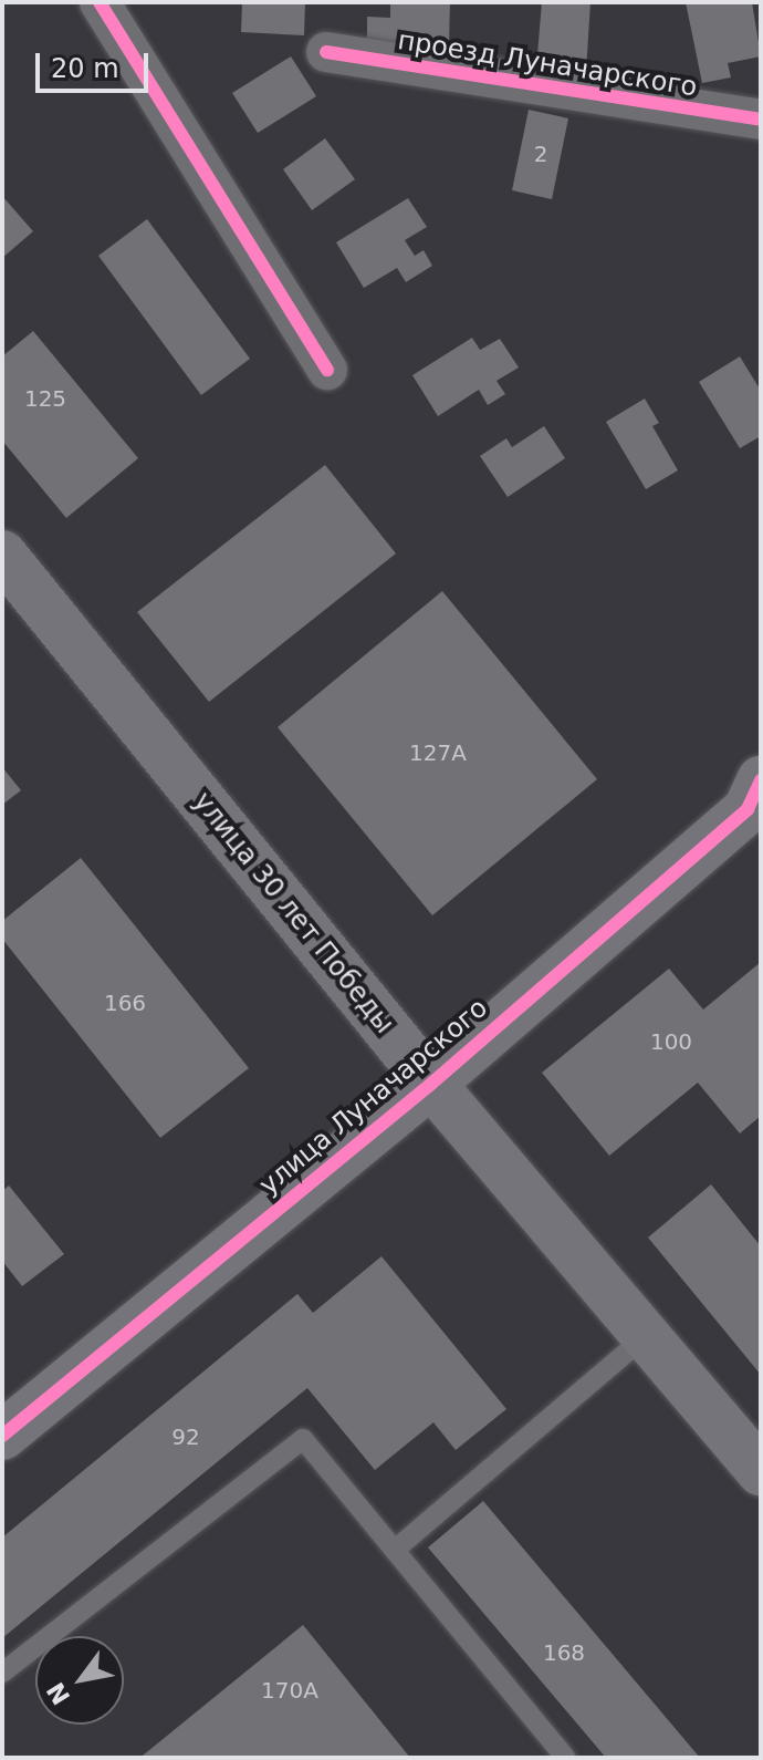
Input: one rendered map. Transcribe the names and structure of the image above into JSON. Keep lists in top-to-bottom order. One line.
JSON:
{"streets":{"main road":["улица 30 лет Победы","улица Луначарского"],"street":["проезд Луначарского"]},"crossings":[["улица 30 лет Победы","улица Луначарского"]],"house_numbers":["2","125","127А","166","100","92","168","170А"],"scale_bar":"20 m","north":"bottom left"}
